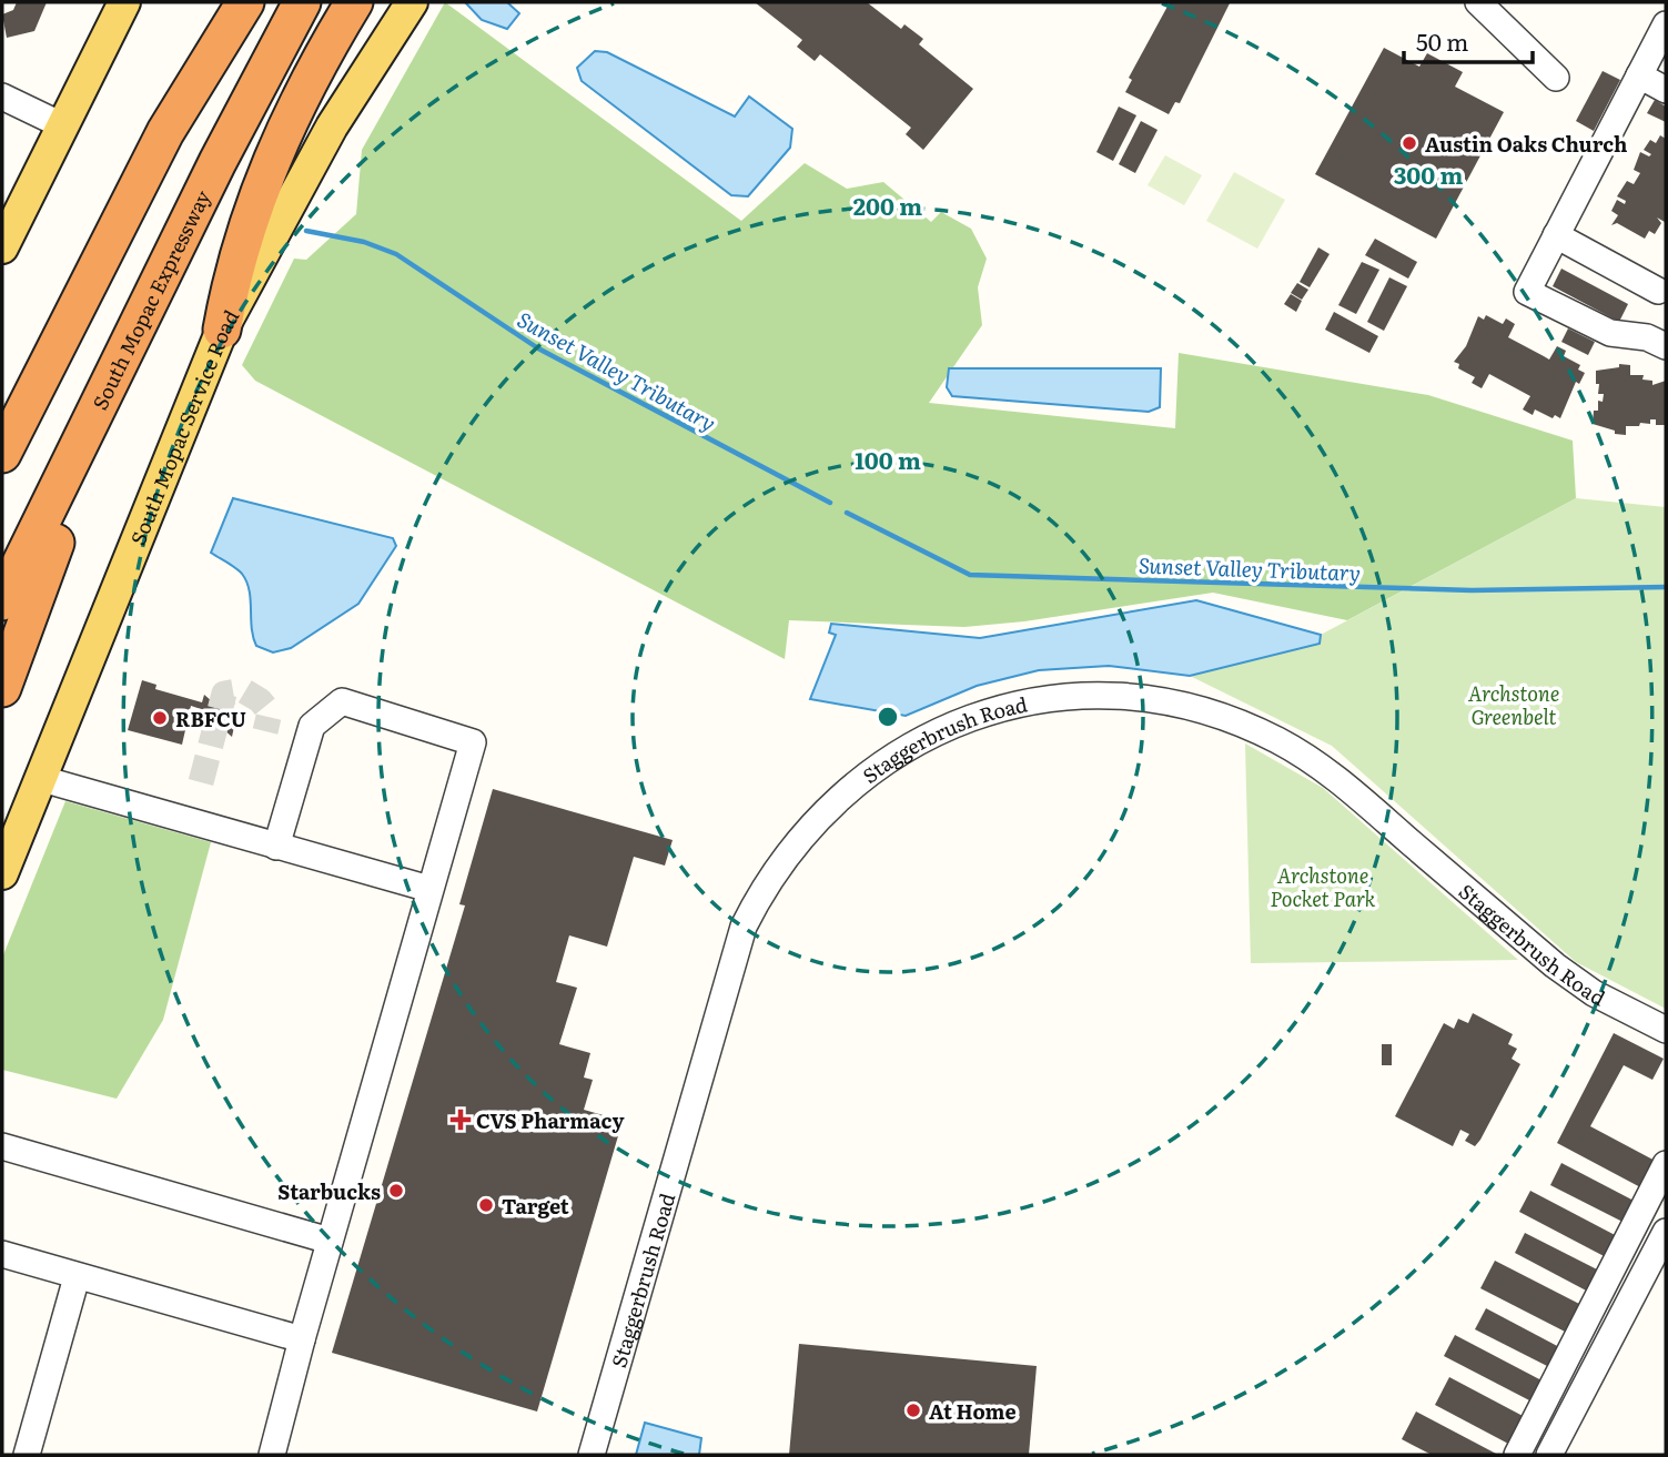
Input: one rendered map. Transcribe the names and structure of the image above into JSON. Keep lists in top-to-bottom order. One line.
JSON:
{"streets":{"highway":["South Mopac Expressway"],"main road":["South Mopac Service Road"],"street":["Staggerbrush Road"]},"water":["Sunset Valley Tributary"],"parks":["Archstone Greenbelt","Archstone Pocket Park"],"places":{"other":["Austin Oaks Church","RBFCU","Starbucks","Target","At Home"],"health":["CVS Pharmacy"]},"scale_bar":"50 m","rings":["300 m","200 m","100 m"]}
